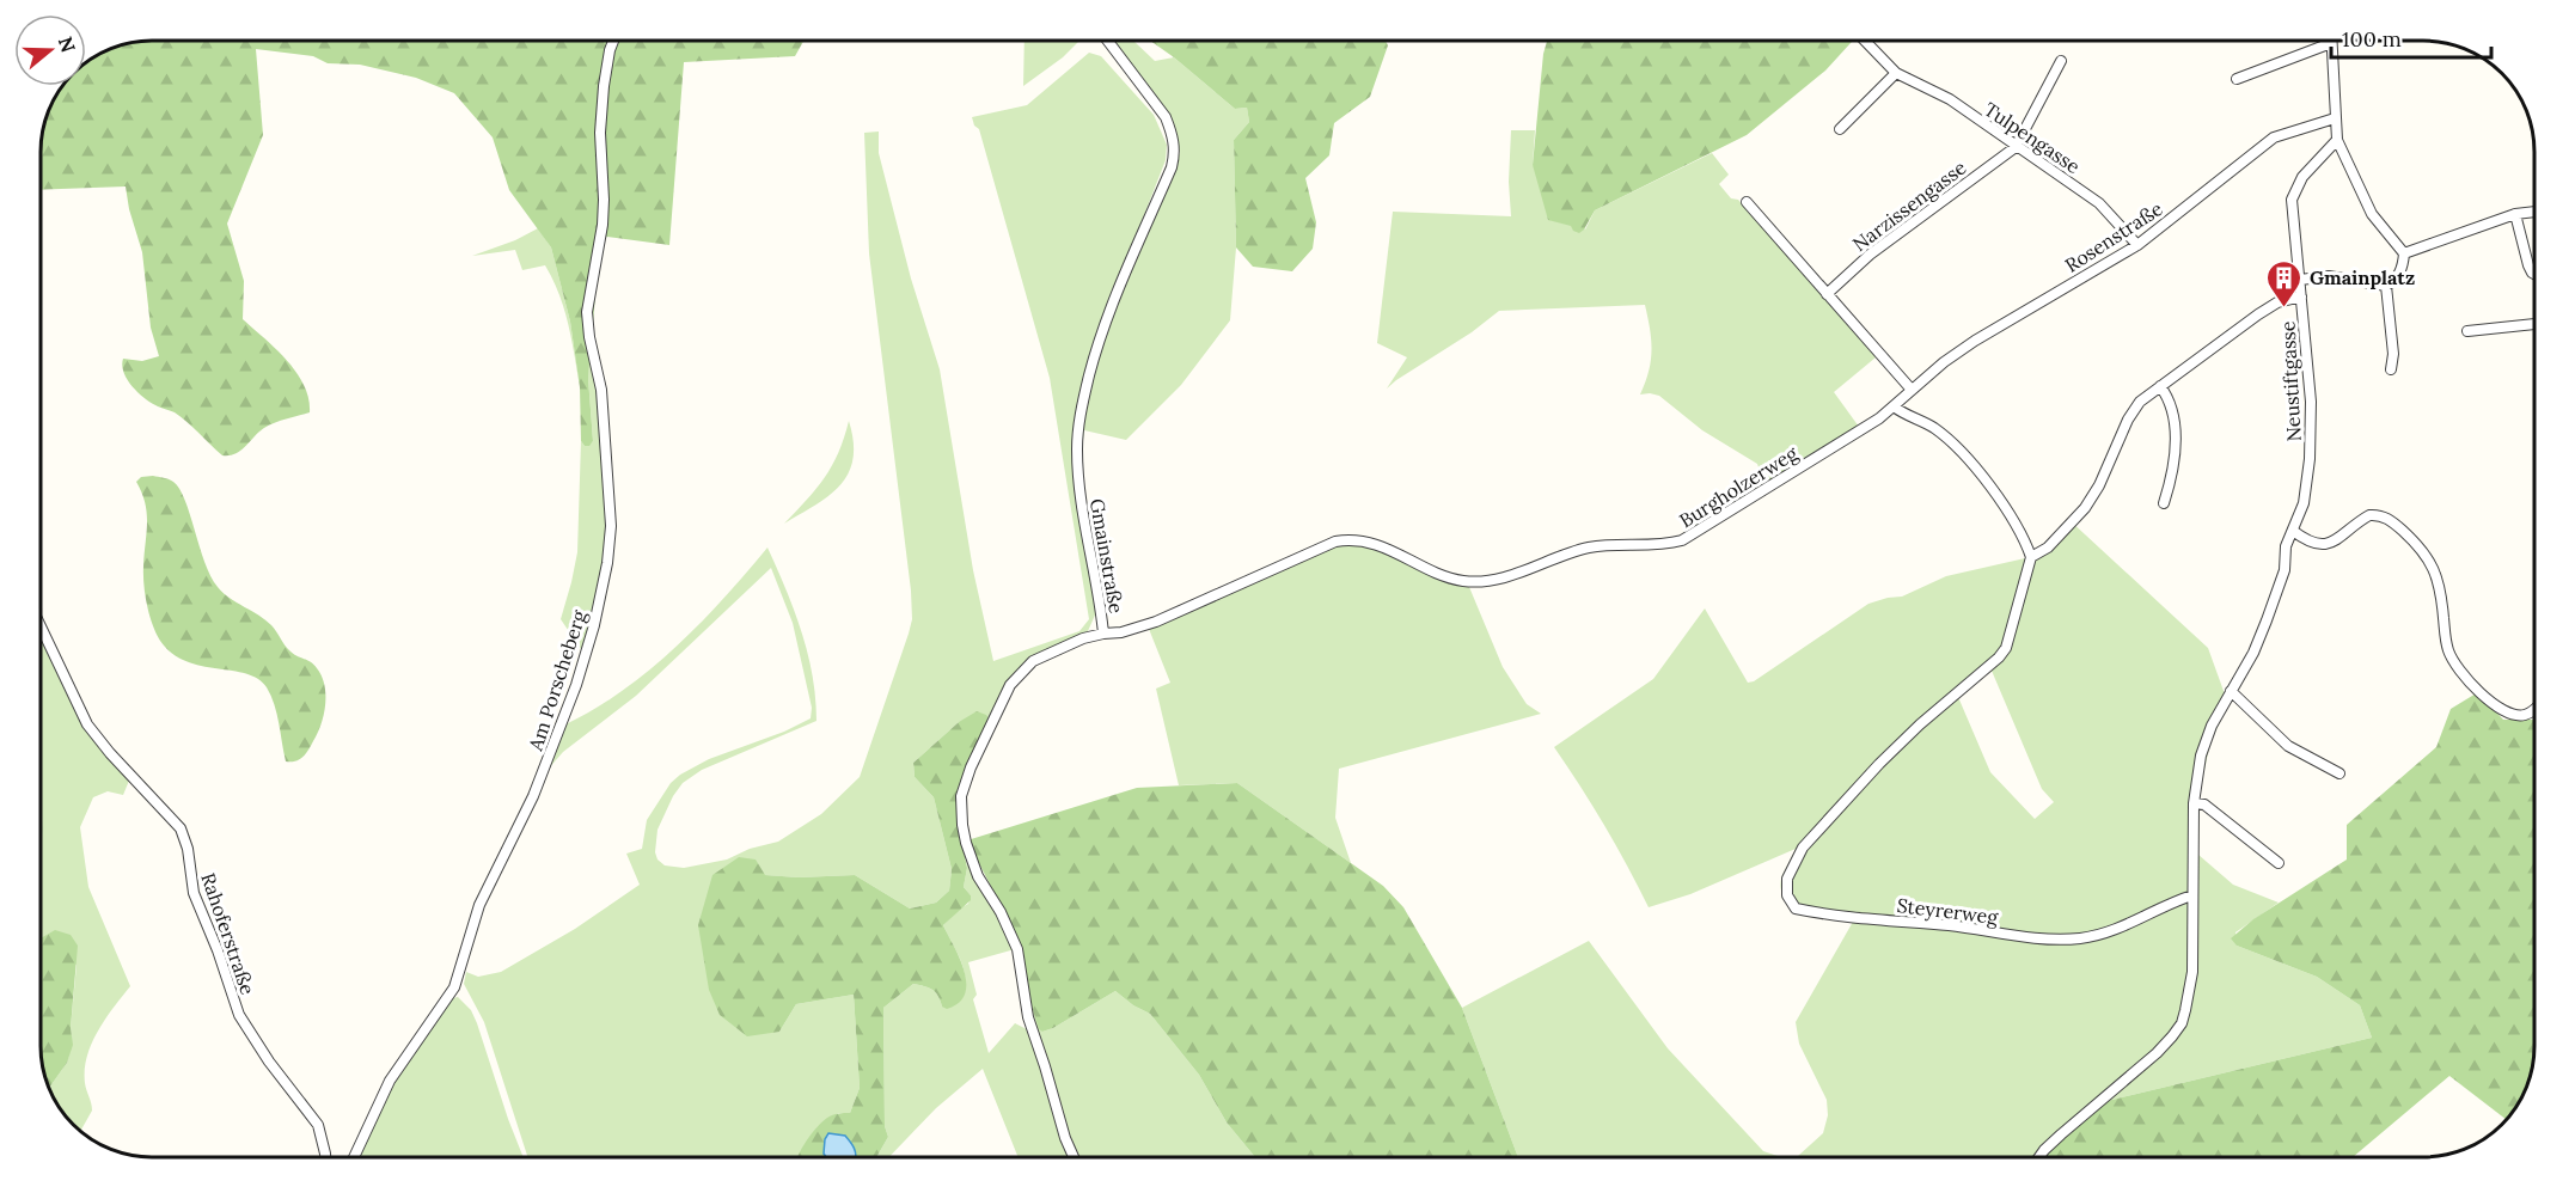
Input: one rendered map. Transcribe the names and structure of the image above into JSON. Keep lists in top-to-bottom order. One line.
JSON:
{"streets":{"street":["Tulpengasse","Narzissengasse","Rosenstraße","Neustiftgasse","Burgholzerweg","Gmainstraße","Am Porscheberg","Steyrerweg","Rahoferstraße"]},"crossings":[["Tulpengasse","Narzissengasse"],["Tulpengasse","Rosenstraße"],["Rosenstraße","Burgholzerweg"],["Neustiftgasse","Steyrerweg"],["Burgholzerweg","Gmainstraße"]],"places":{"building":["Gmainplatz"]},"scale_bar":"100 m","north":"right"}
